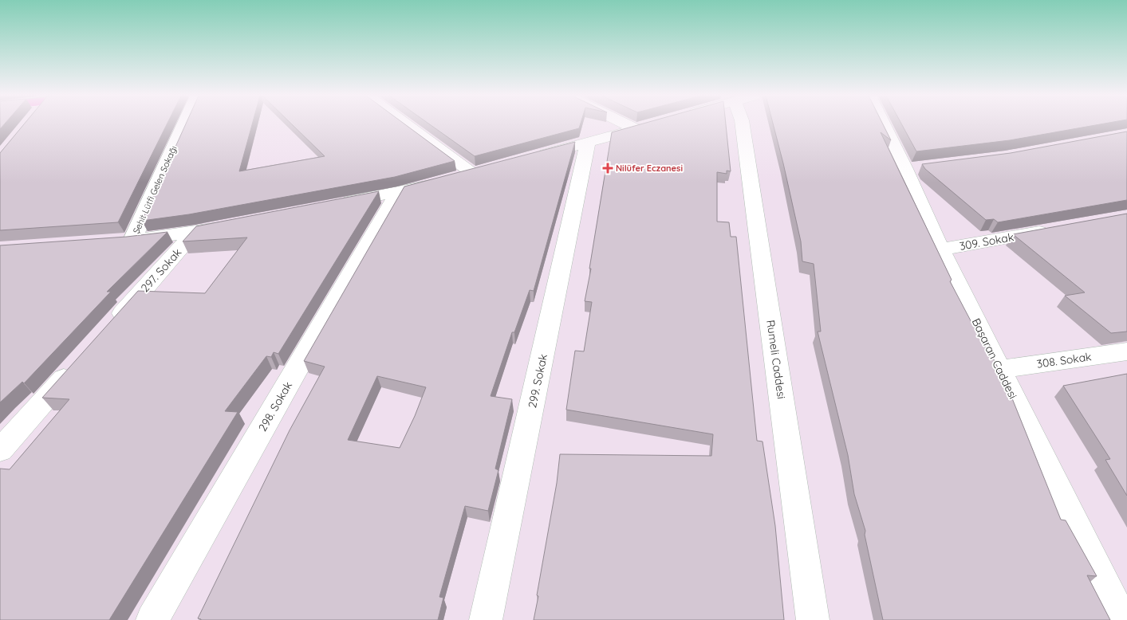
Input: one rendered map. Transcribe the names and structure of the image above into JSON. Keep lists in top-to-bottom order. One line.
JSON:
{"streets":{"street":["Şehit Lütfi Gelen Sokağı","309. Sokak","297. Sokak","Başaran Caddesi","Rumeli Caddesi","308. Sokak","299. Sokak","298. Sokak"]},"crossings":[["Şehit Lütfi Gelen Sokağı","297. Sokak"],["309. Sokak","Başaran Caddesi"],["Başaran Caddesi","308. Sokak"]],"places":{"health":["Nilüfer Eczanesi"]}}
